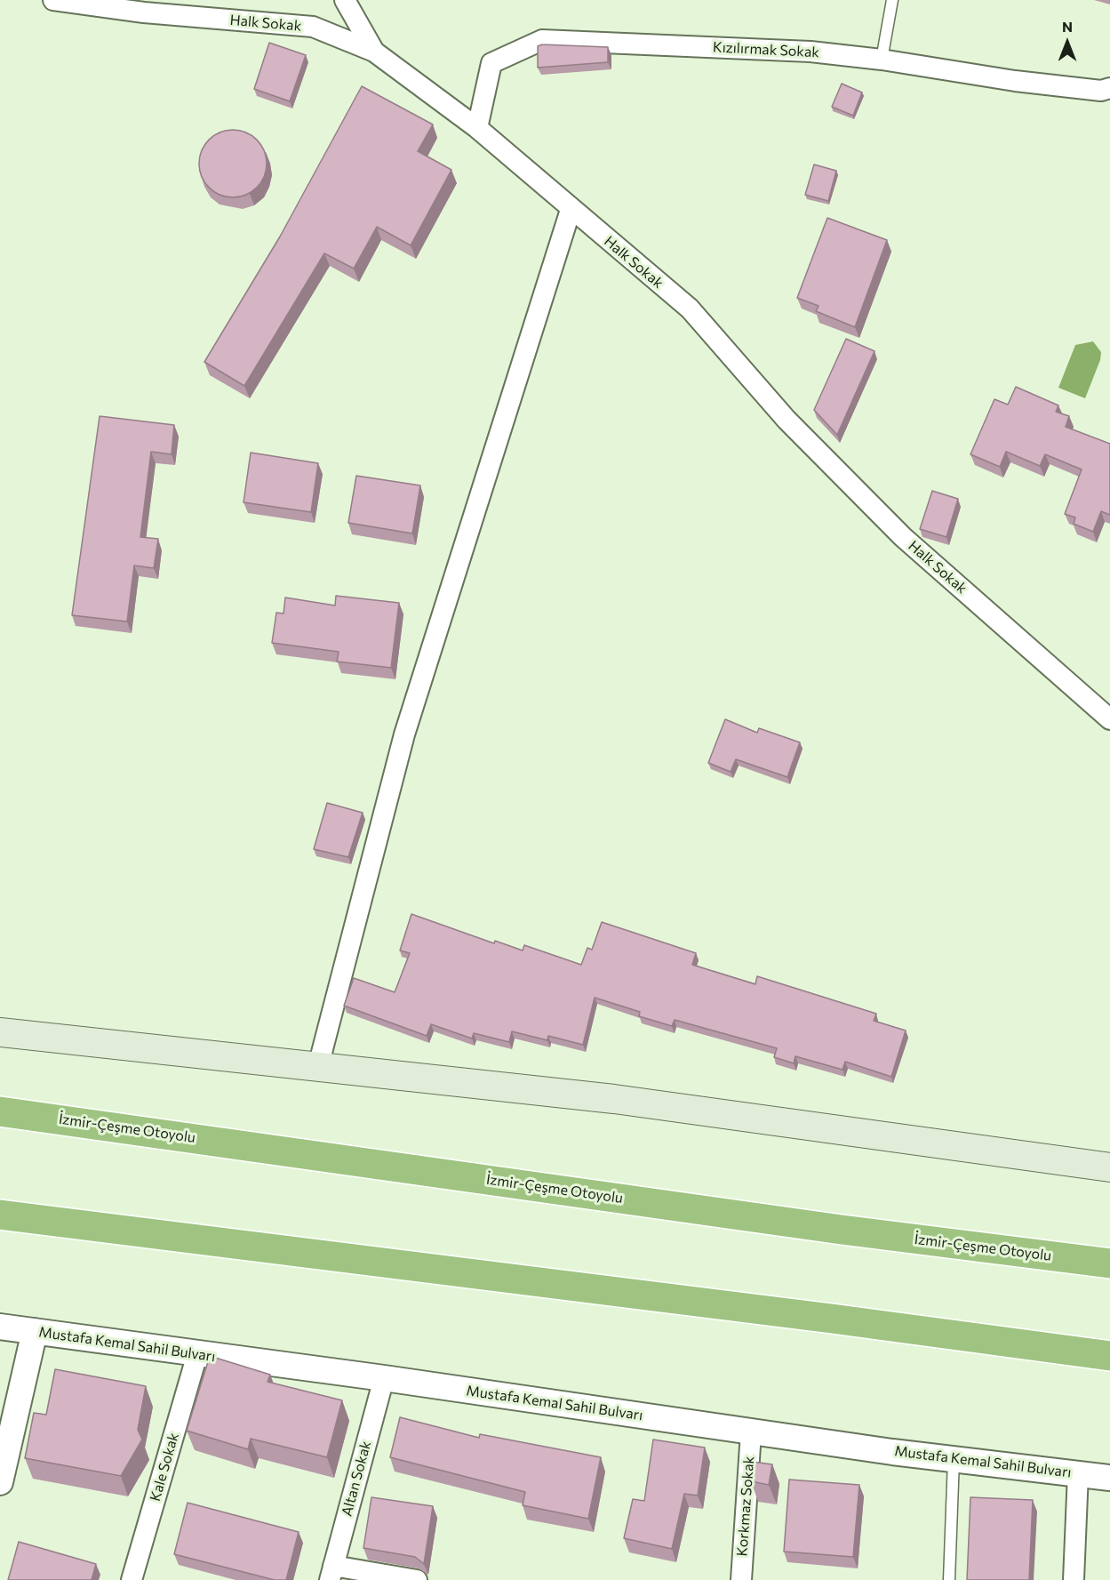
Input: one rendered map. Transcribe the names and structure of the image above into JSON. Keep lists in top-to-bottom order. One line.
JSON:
{"streets":{"highway":["İzmir-Çeşme Otoyolu"],"street":["Halk Sokak","Kızılırmak Sokak","Mustafa Kemal Sahil Bulvarı","Kale Sokak","Altan Sokak","Korkmaz Sokak"]},"crossings":[["Halk Sokak","Kızılırmak Sokak"],["Mustafa Kemal Sahil Bulvarı","Kale Sokak"],["Mustafa Kemal Sahil Bulvarı","Altan Sokak"],["Mustafa Kemal Sahil Bulvarı","Korkmaz Sokak"]],"north":"top"}
